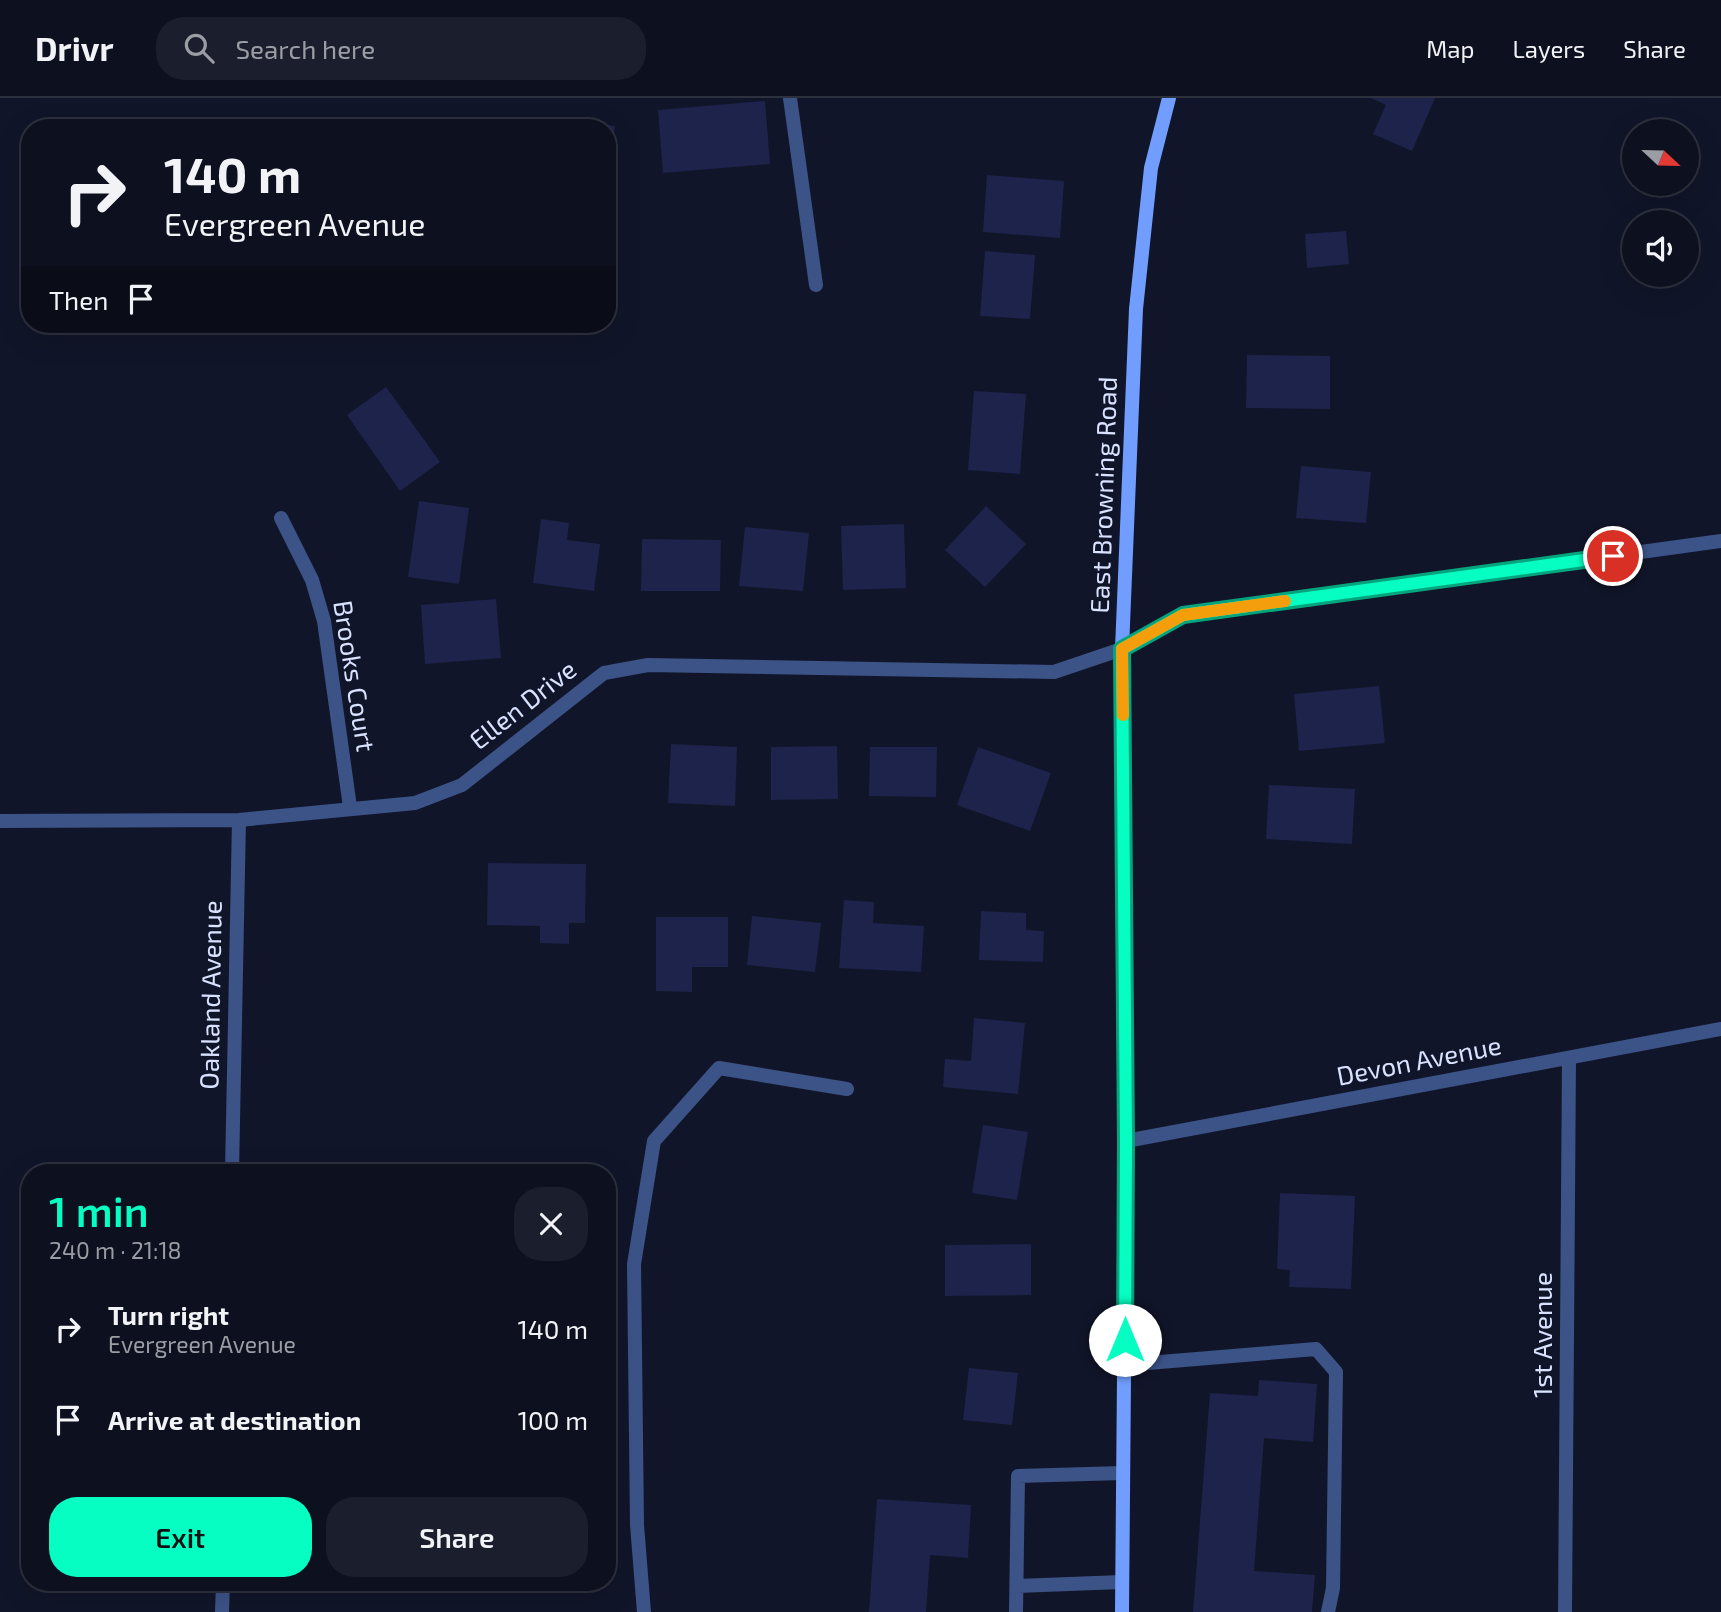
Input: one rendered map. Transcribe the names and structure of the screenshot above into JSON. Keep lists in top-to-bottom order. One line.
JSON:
{"streets":{"main road":["East Browning Road"],"street":["Brooks Court","Ellen Drive","Oakland Avenue","Devon Avenue","1st Avenue"]},"crossings":[["East Browning Road","Ellen Drive"],["East Browning Road","Devon Avenue"],["Brooks Court","Ellen Drive"],["Ellen Drive","Oakland Avenue"],["Devon Avenue","1st Avenue"]],"north":"right","page":{"header":"Drivr","search":"Search here","nav":["Map","Layers","Share"],"turn":["140 m","Evergreen Avenue"],"then":"Then","heading":["1 min","240 m · 21:18"],"list":[{"name":"Turn right","note":"Evergreen Avenue","value":"140 m"},{"name":"Arrive at destination","value":"100 m"}],"buttons":["Exit","Share"]}}
